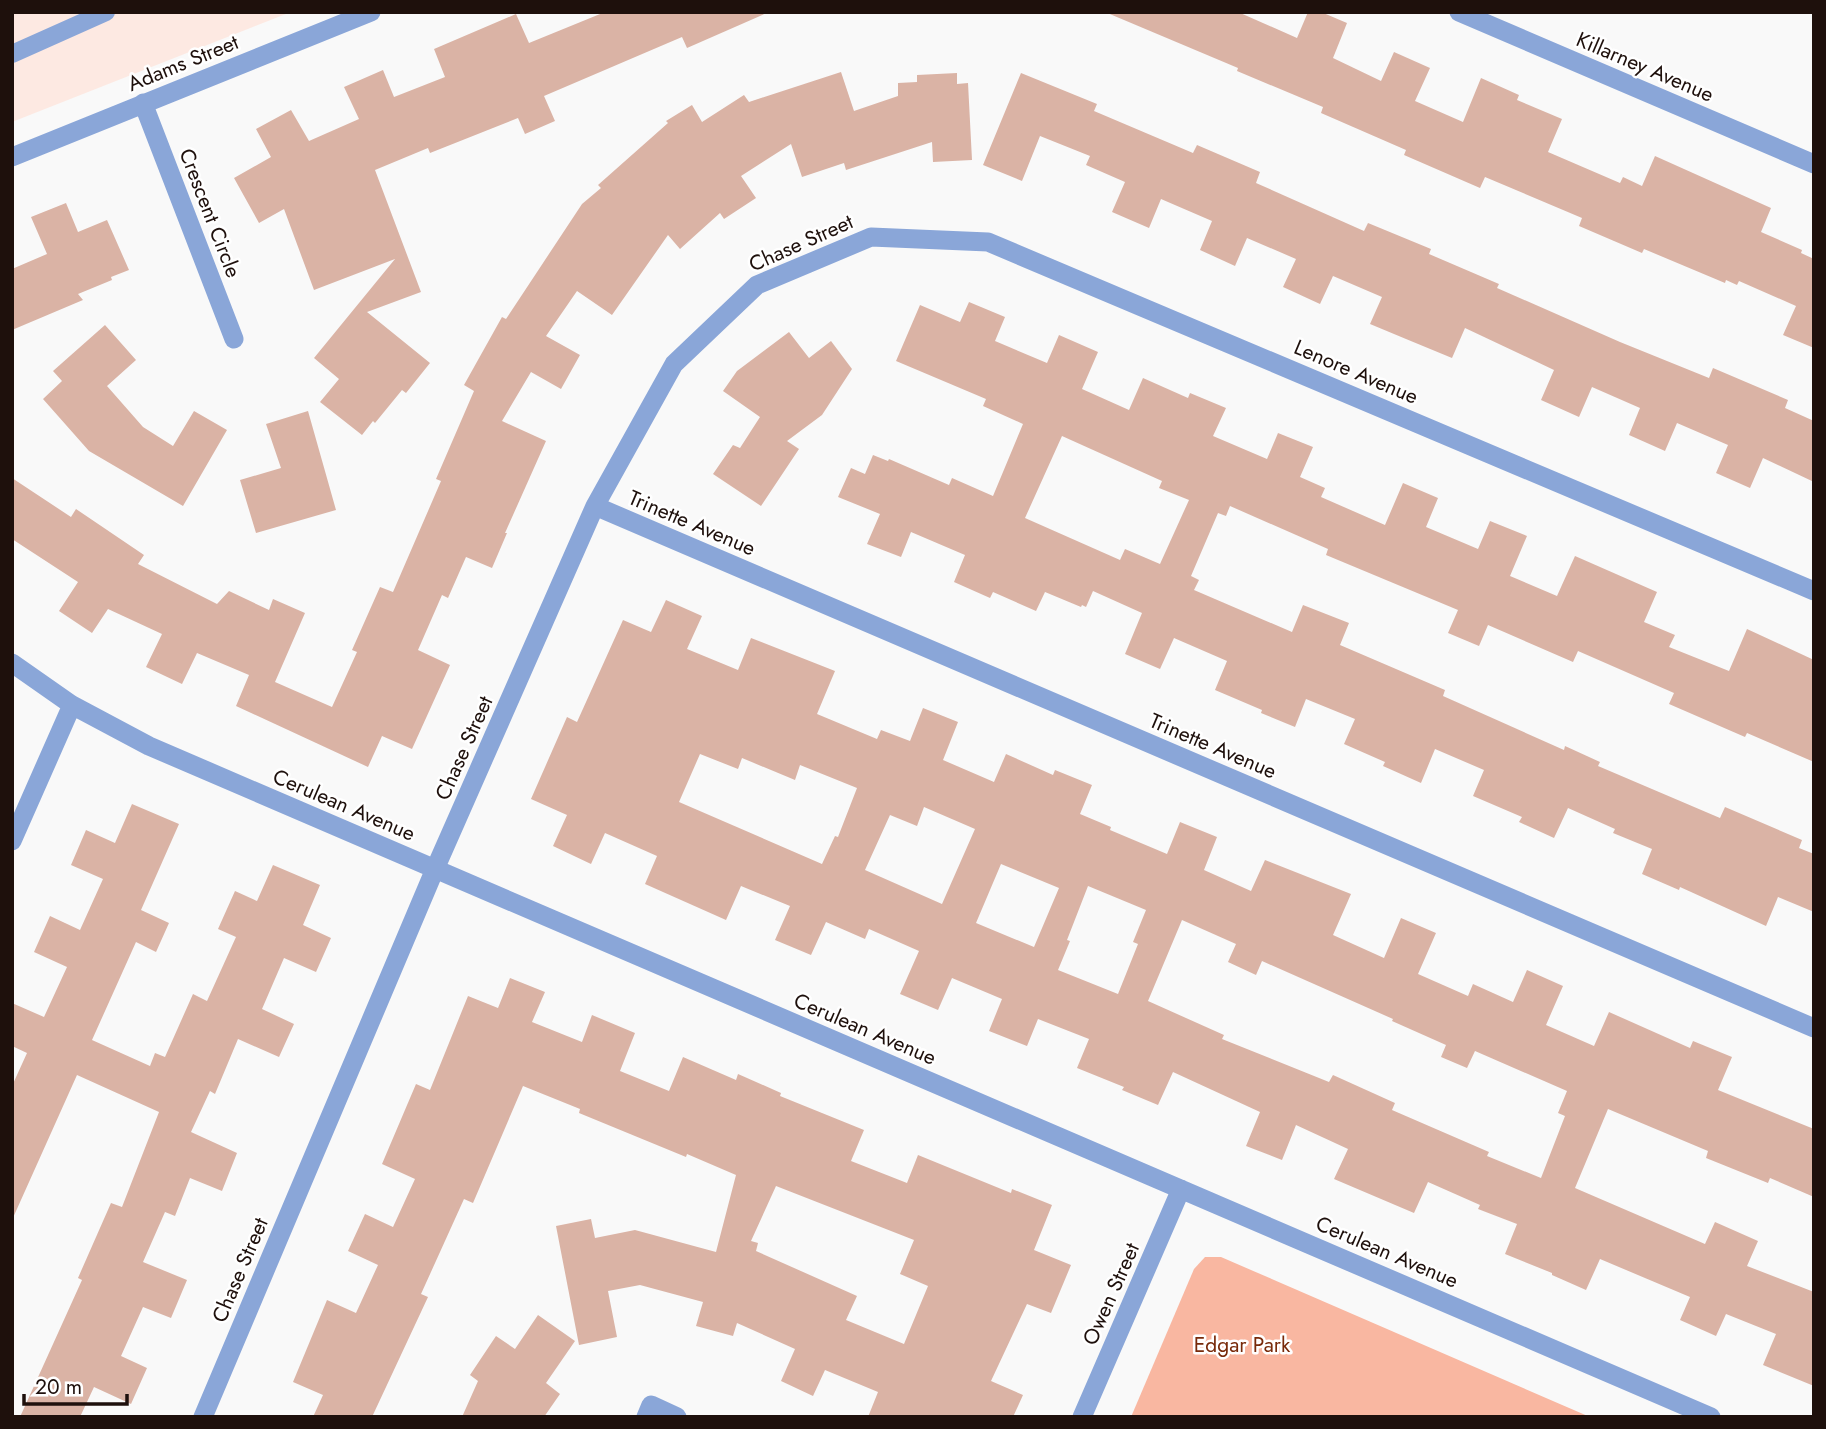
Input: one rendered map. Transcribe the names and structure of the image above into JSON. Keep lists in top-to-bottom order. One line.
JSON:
{"streets":{"street":["Adams Street","Killarney Avenue","Crescent Circle","Chase Street","Lenore Avenue","Trinette Avenue","Cerulean Avenue","Owen Street"]},"crossings":[["Adams Street","Crescent Circle"],["Chase Street","Lenore Avenue"],["Chase Street","Trinette Avenue"],["Chase Street","Cerulean Avenue"],["Cerulean Avenue","Owen Street"]],"parks":["Edgar Park"],"scale_bar":"20 m"}
